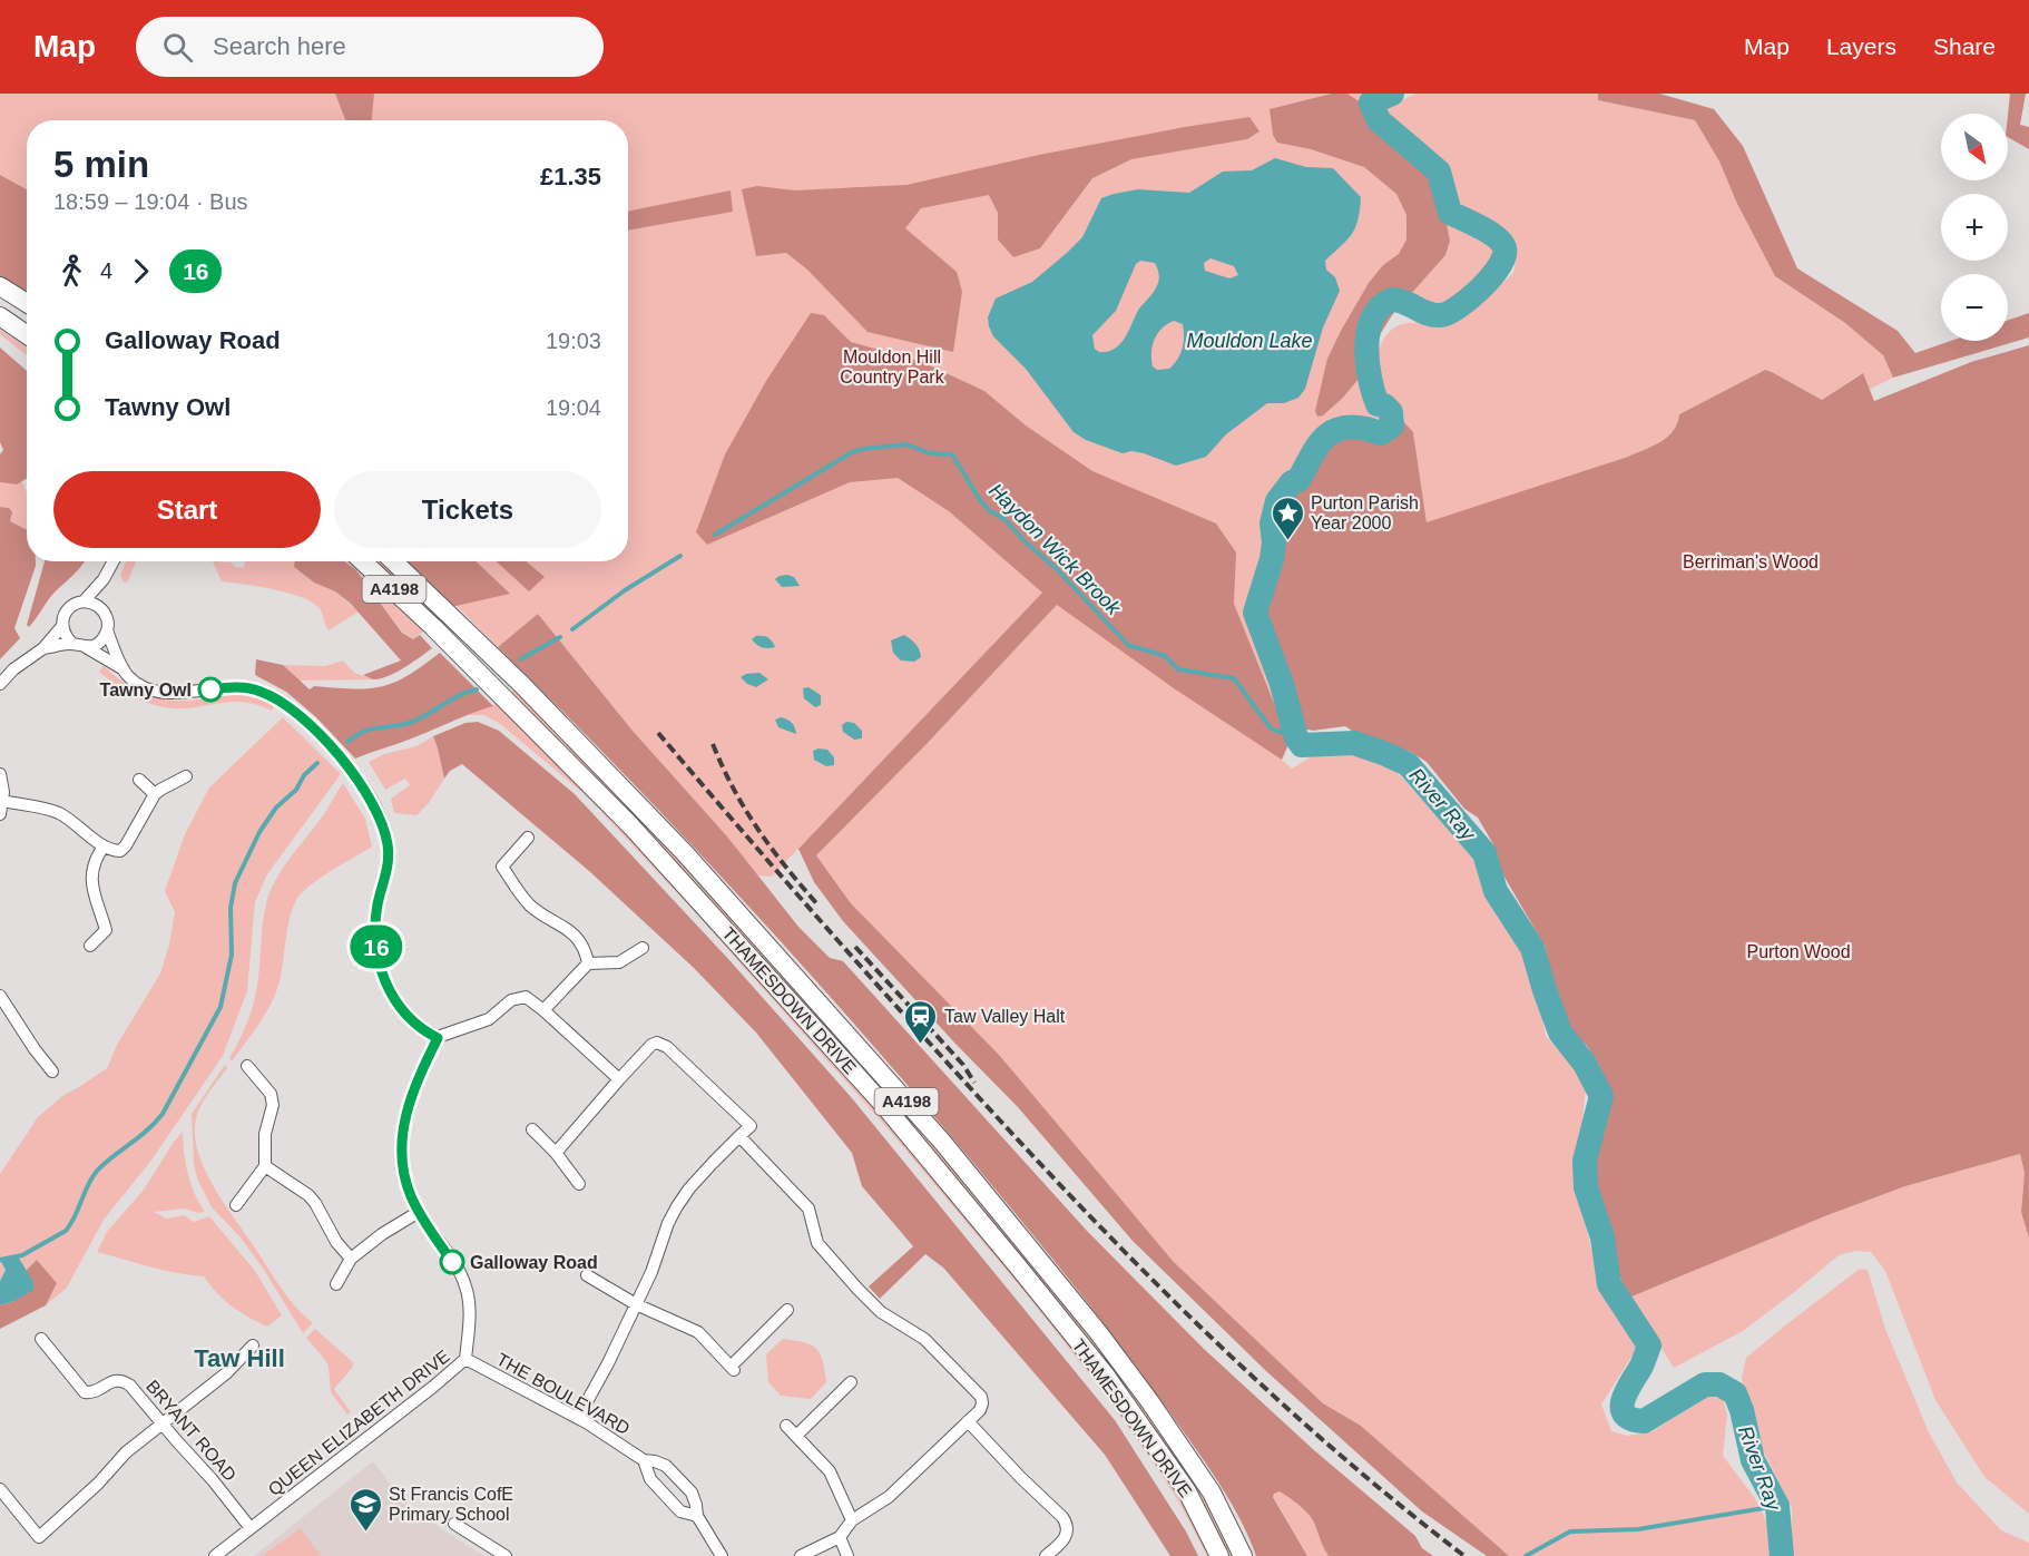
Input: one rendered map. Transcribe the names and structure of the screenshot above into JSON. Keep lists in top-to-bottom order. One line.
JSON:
{"streets":{"main road":["A4198","THAMESDOWN DRIVE"],"street":["THE BOULEVARD","QUEEN ELIZABETH DRIVE","BRYANT ROAD"]},"crossings":[["THE BOULEVARD","QUEEN ELIZABETH DRIVE"],["QUEEN ELIZABETH DRIVE","BRYANT ROAD"]],"districts":["Taw Hill"],"water":["Mouldon Lake","Haydon Wick Brook","River Ray"],"parks":["Mouldon Hill Country Park","Berriman's Wood","Purton Wood"],"places":{"place":["Purton Parish Year 2000"],"other":["Tawny Owl","Galloway Road"],"station":["Taw Valley Halt"],"school or university":["St Francis CofE Primary School"]},"lines":["bus line 16"],"north":"bottom right","page":{"header":"Map","search":"Search here","nav":["Map","Layers","Share"],"on_map":"16","map_buttons":["+","−"],"heading":["5 min","18:59 – 19:04 · Bus","£1.35"],"legs":["4","16"],"list":[{"name":"Galloway Road","value":"19:03"},{"name":"Tawny Owl","value":"19:04"}],"buttons":["Start","Tickets"]}}
